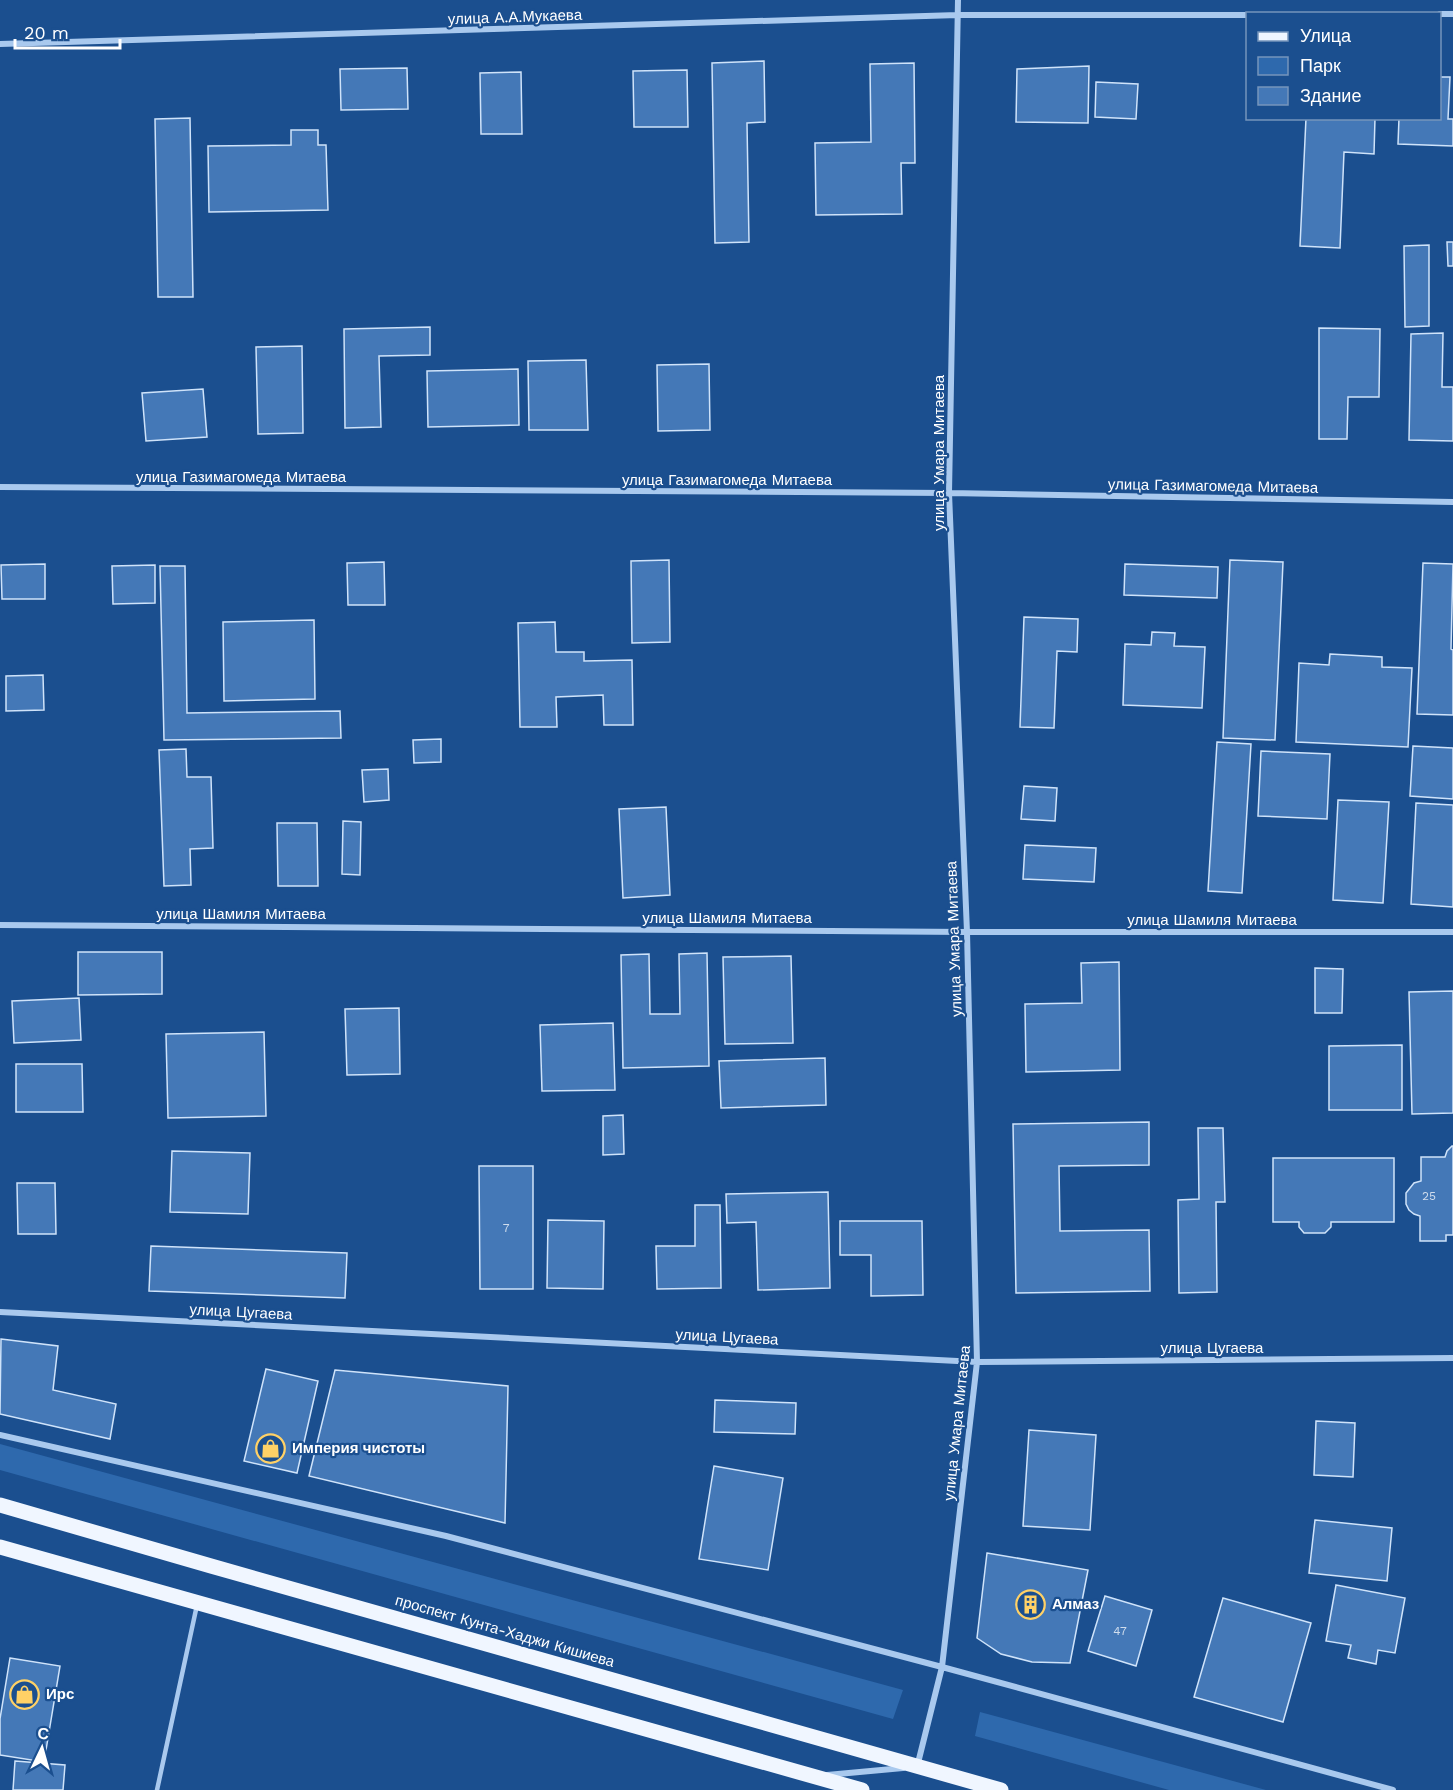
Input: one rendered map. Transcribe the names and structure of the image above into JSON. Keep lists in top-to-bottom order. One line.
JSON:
{"streets":{"main road":["проспект Кунта-Хаджи Кишиева"],"street":["улица А.А.Мукаева","улица Умара Митаева","улица Газимагомеда Митаева","улица Шамиля Митаева","улица Цугаева"]},"crossings":[["улица А.А.Мукаева","улица Умара Митаева"],["улица Умара Митаева","улица Газимагомеда Митаева"],["улица Умара Митаева","улица Шамиля Митаева"],["улица Умара Митаева","улица Цугаева"],["улица Умара Митаева","проспект Кунта-Хаджи Кишиева"]],"places":{"shop":["Империя чистоты","Ирс"],"building":["Алмаз"]},"house_numbers":["25","7","47"],"legend":["Улица","Парк","Здание"],"scale_bar":"20 m","north":"top"}
